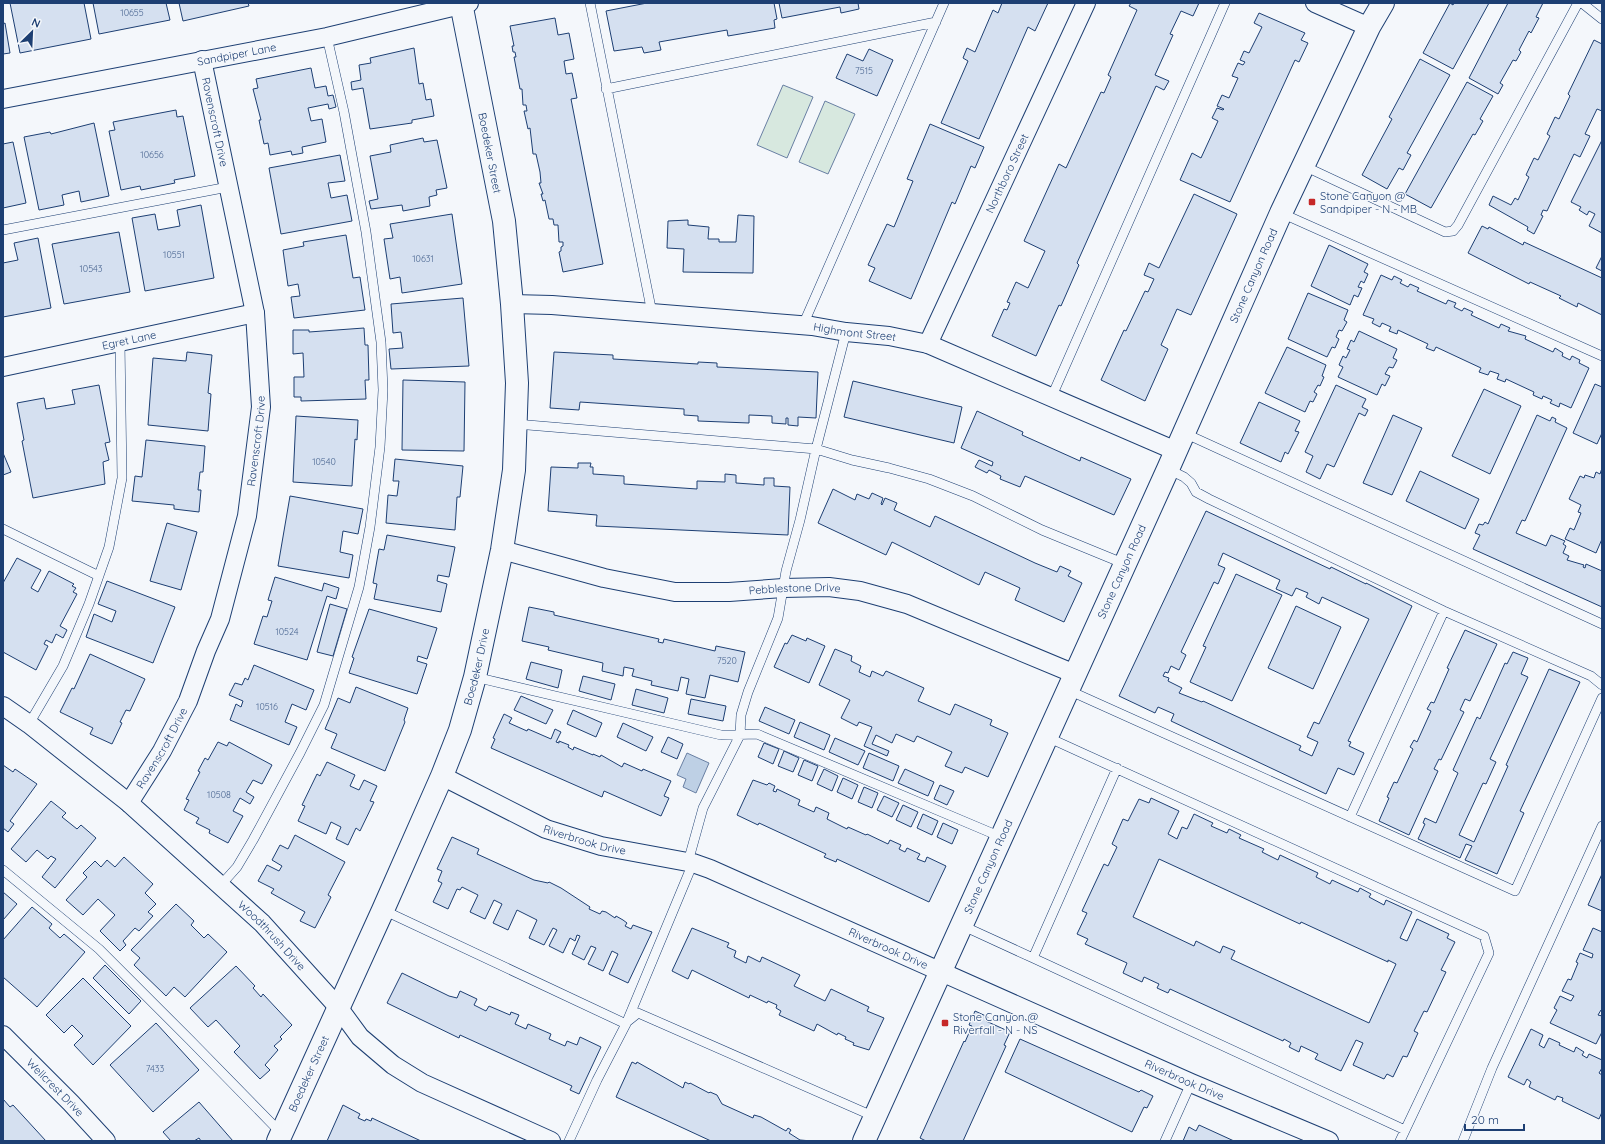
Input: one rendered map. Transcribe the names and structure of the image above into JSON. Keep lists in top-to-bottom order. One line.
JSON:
{"streets":{"street":["Sandpiper Lane","Ravenscroft Drive","Boedeker Street","Northboro Street","Stone Canyon Road","Highmont Street","Egret Lane","Pebblestone Drive","Boedeker Drive","Riverbrook Drive","Woodthrush Drive","Wellcrest Drive"]},"crossings":[["Sandpiper Lane","Ravenscroft Drive"],["Sandpiper Lane","Boedeker Street"],["Ravenscroft Drive","Egret Lane"],["Ravenscroft Drive","Woodthrush Drive"],["Boedeker Street","Highmont Street"],["Boedeker Street","Boedeker Drive"],["Boedeker Street","Woodthrush Drive"],["Northboro Street","Highmont Street"],["Stone Canyon Road","Highmont Street"],["Stone Canyon Road","Pebblestone Drive"],["Stone Canyon Road","Riverbrook Drive"],["Highmont Street","Boedeker Drive"],["Pebblestone Drive","Boedeker Drive"],["Boedeker Drive","Riverbrook Drive"],["Boedeker Drive","Woodthrush Drive"]],"places":{"transit":["Stone Canyon @ Sandpiper - N - MB","Stone Canyon @ Riverfall - N - NS"]},"house_numbers":["10655","7515","10656","10551","10631","10543","10540","10524","7520","10516","10508","7433"],"scale_bar":"20 m","north":"top right"}
